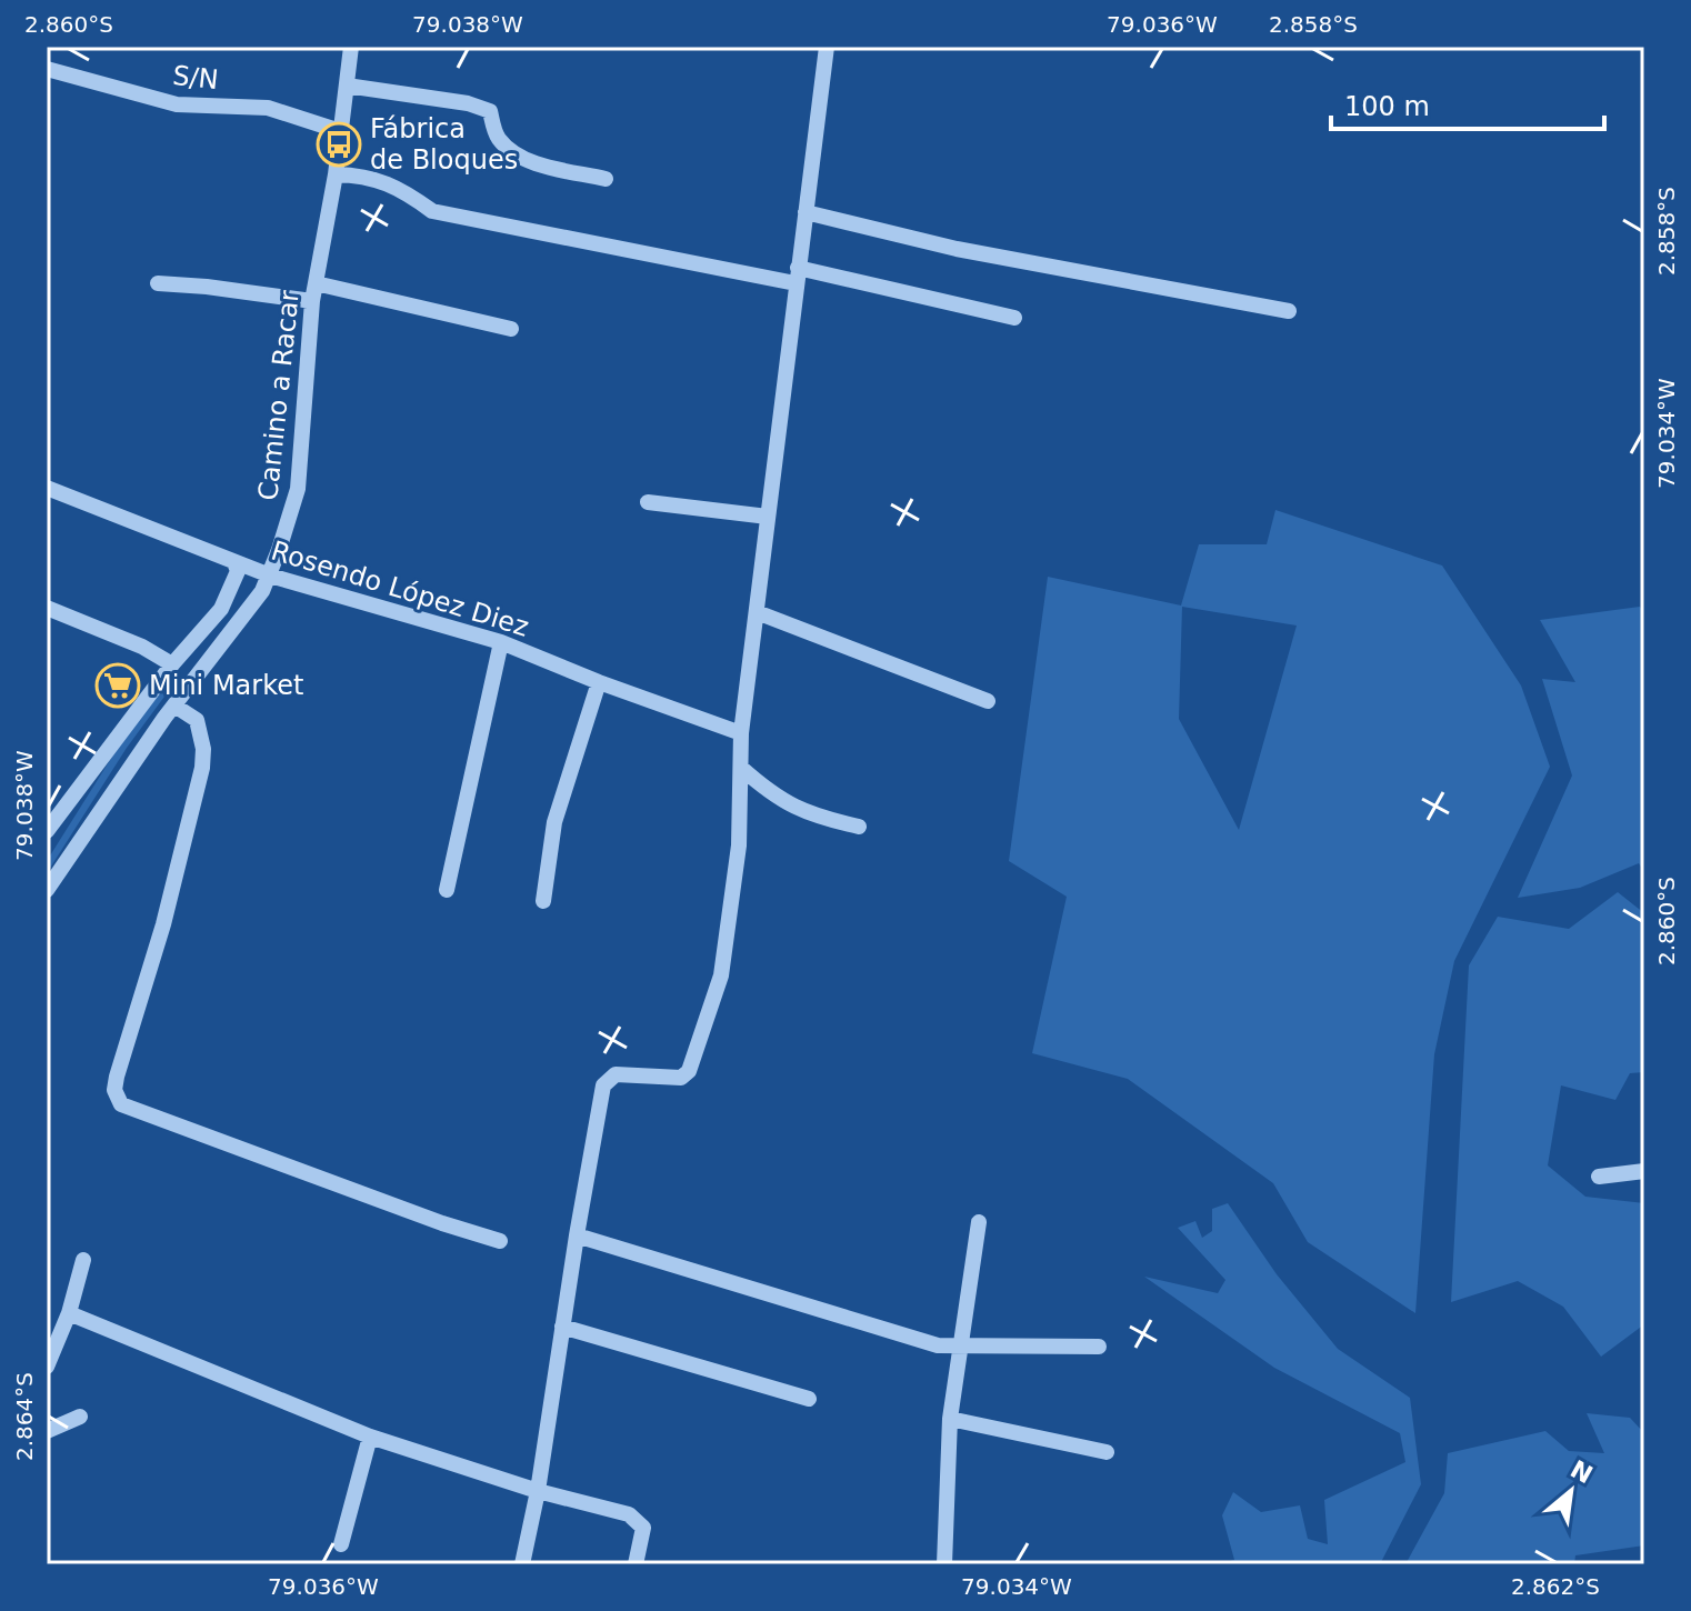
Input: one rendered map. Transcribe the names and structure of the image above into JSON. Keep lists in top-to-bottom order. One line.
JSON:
{"streets":{"street":["S/N","Camino a Racar","Rosendo López Diez"]},"crossings":[["S/N","Camino a Racar"],["Camino a Racar","Rosendo López Diez"]],"places":{"bus stop":["Fábrica de Bloques"],"supermarket":["Mini Market"]},"scale_bar":"100 m","north":"top right","coordinates":["2.860°S","79.038°W","79.036°W","2.858°S","79.034°W","2.864°S","2.862°S"]}
